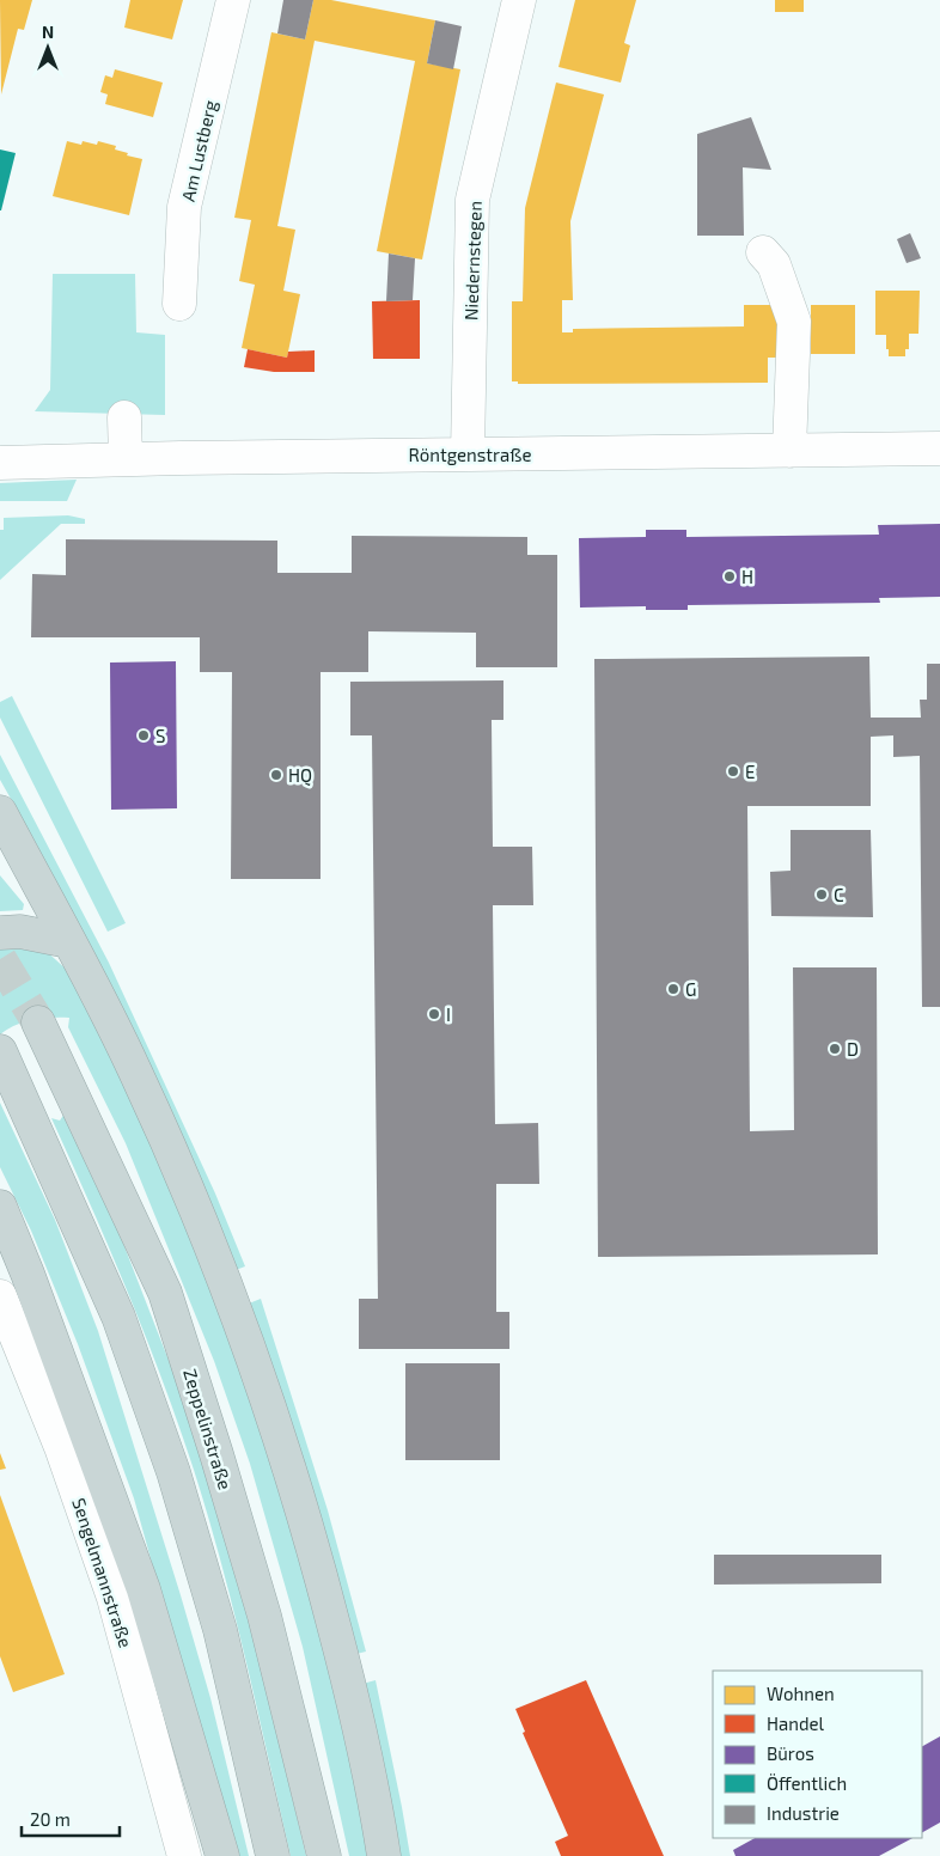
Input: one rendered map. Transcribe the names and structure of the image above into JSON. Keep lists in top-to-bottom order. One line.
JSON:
{"streets":{"highway":["Zeppelinstraße"],"street":["Am Lustberg","Niedernstegen","Röntgenstraße","Sengelmannstraße"]},"crossings":[["Niedernstegen","Röntgenstraße"]],"places":["H","S","E","HQ","C","G","I","D"],"legend":["Wohnen","Handel","Büros","Öffentlich","Industrie"],"scale_bar":"20 m","north":"top"}
